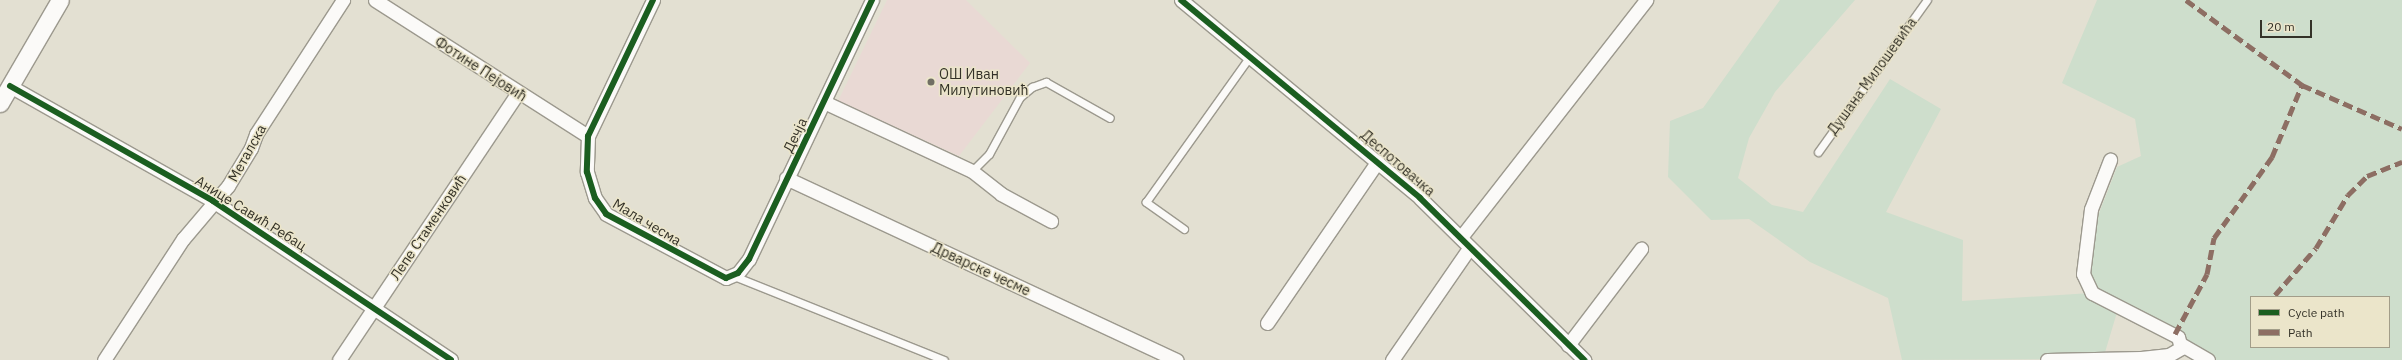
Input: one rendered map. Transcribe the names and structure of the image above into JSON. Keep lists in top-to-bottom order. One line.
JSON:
{"streets":{"street":["Фотине Пејовић","Дечја","Металска","Деспотовачка","Анице Савић Ребац","Мала чесма","Лепе Стаменковић","Дрварске чесме"],"lane":["Душана Милошевића"]},"crossings":[["Фотине Пејовић","Мала чесма"],["Фотине Пејовић","Лепе Стаменковић"],["Дечја","Мала чесма"],["Дечја","Дрварске чесме"],["Металска","Анице Савић Ребац"],["Анице Савић Ребац","Лепе Стаменковић"]],"places":["ОШ Иван Милутиновић"],"legend":["Cycle path","Path"],"scale_bar":"20 m"}
